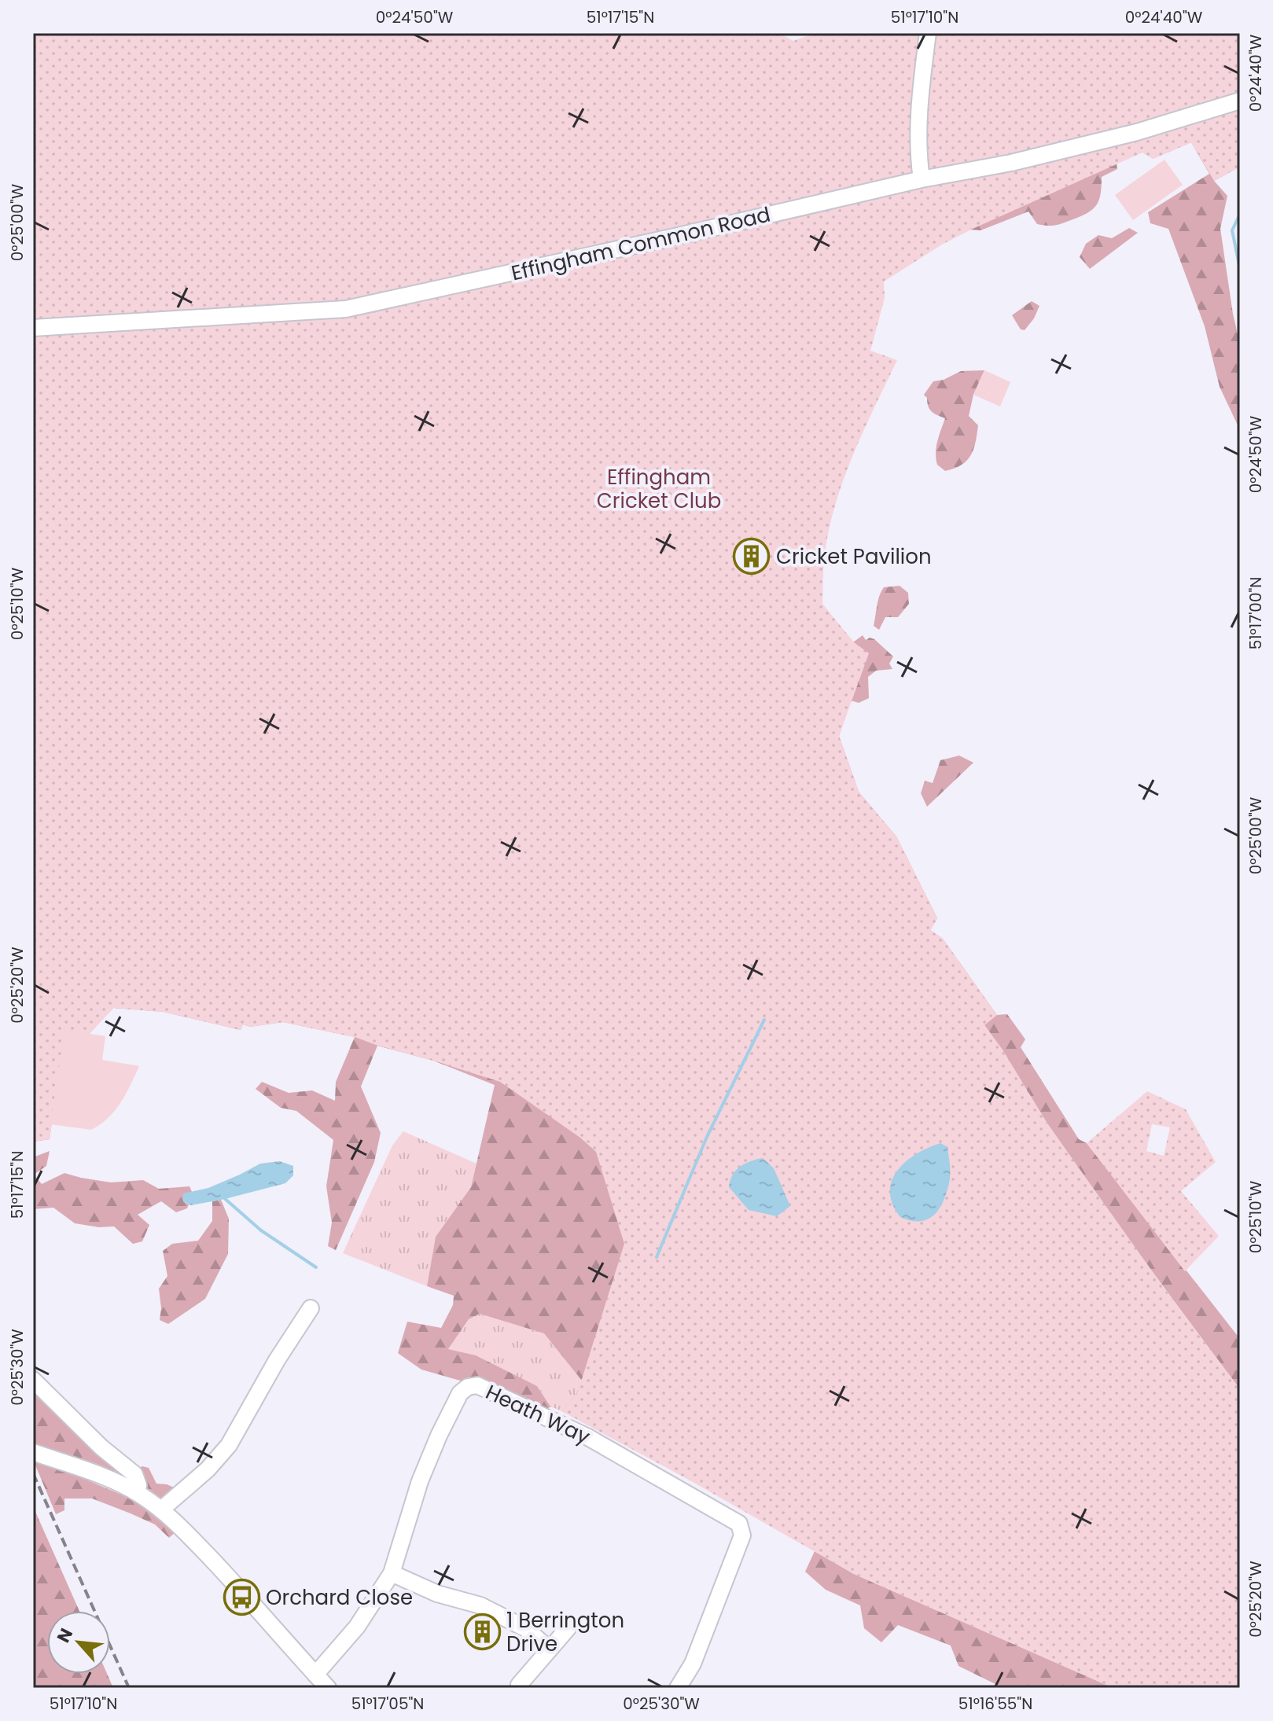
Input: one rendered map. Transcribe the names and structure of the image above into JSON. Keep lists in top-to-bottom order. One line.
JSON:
{"streets":{"street":["Effingham Common Road","Heath Way"]},"parks":["Effingham Cricket Club"],"places":{"building":["Cricket Pavilion","1 Berrington Drive"],"bus stop":["Orchard Close"]},"north":"top left","coordinates":["0°24'50\"W","51°17'15\"N","51°17'10\"N","0°24'40\"W","0°25'00\"W","0°25'10\"W","51°17'00\"N","0°25'20\"W","0°25'30\"W","51°17'05\"N","51°16'55\"N"]}
